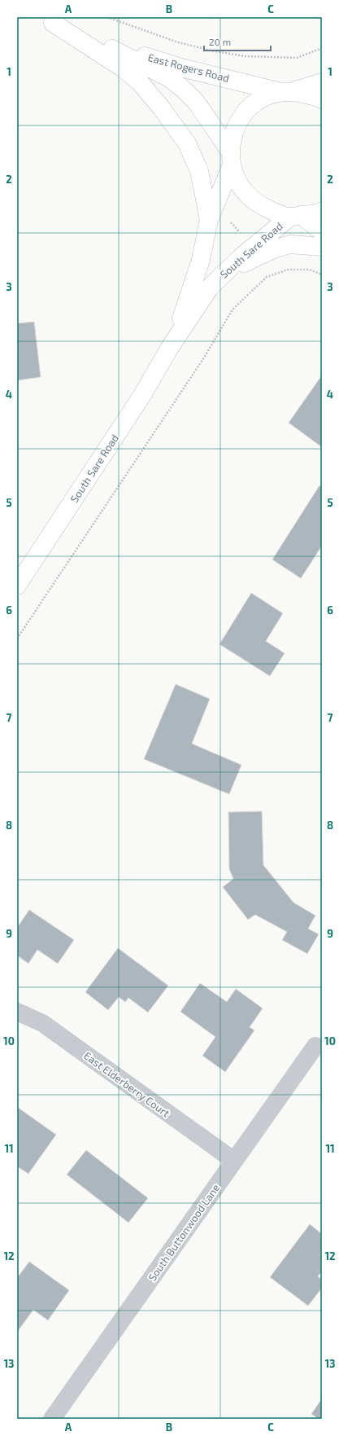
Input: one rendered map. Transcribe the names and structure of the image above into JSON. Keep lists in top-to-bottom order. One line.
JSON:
{"streets":{"main road":["East Rogers Road","South Sare Road"],"street":["East Elderberry Court","South Buttonwood Lane"]},"crossings":[["East Rogers Road","South Sare Road"],["East Elderberry Court","South Buttonwood Lane"]],"scale_bar":"20 m","grid":{"columns":["A","B","C"],"rows":["1","2","3","4","5","6","7","8","9","10","11","12","13"]}}
